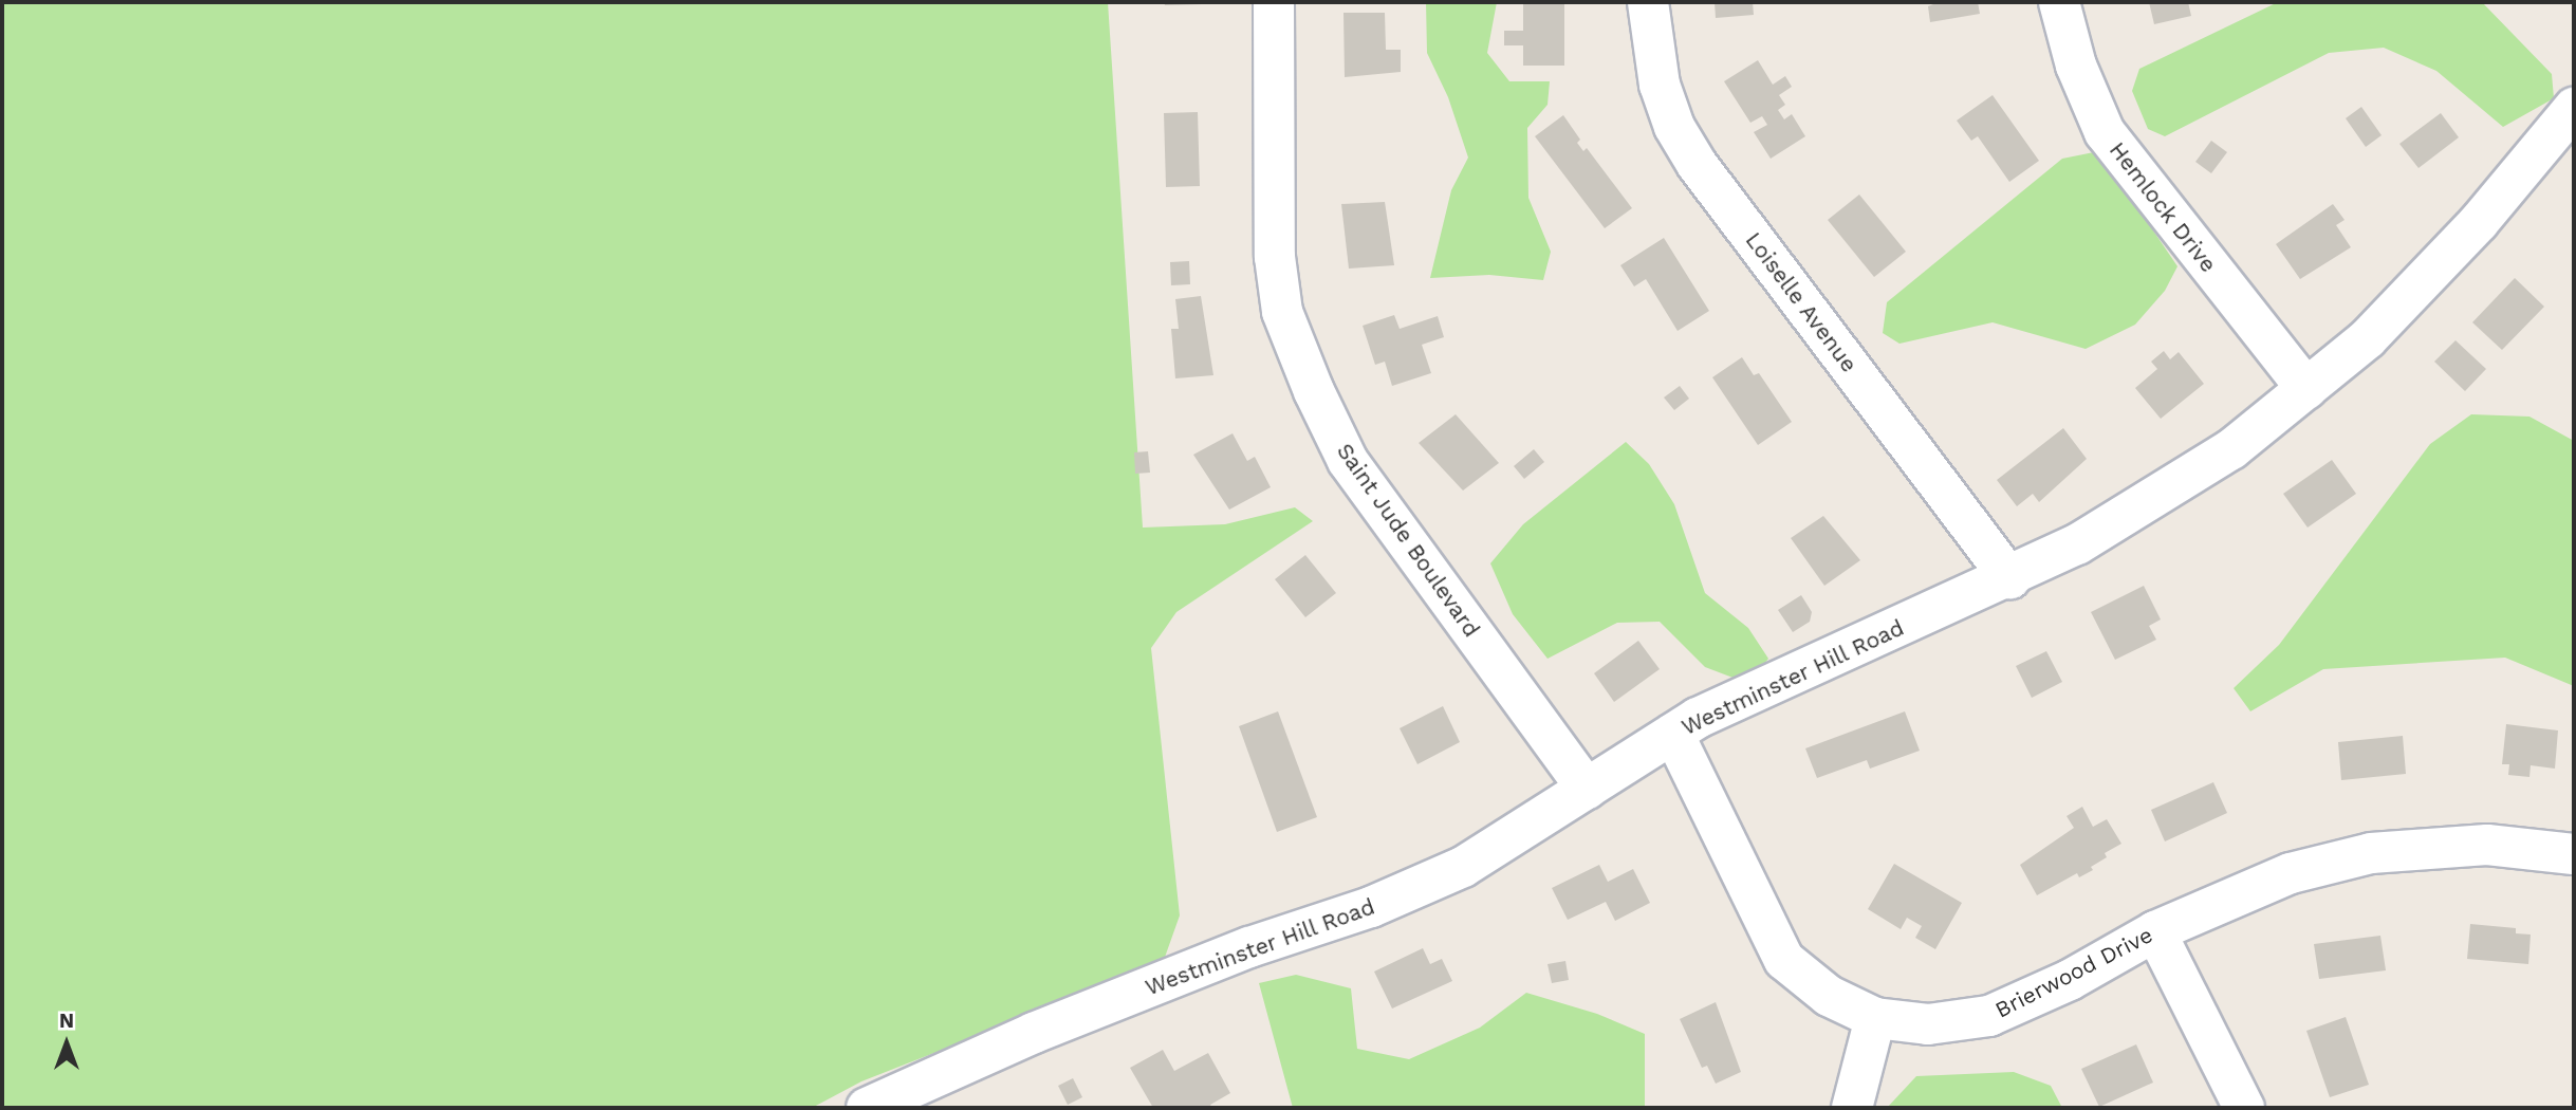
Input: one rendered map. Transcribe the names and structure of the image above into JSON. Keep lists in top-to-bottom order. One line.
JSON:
{"streets":{"street":["Hemlock Drive","Loiselle Avenue","Saint Jude Boulevard","Westminster Hill Road","Brierwood Drive"]},"crossings":[["Hemlock Drive","Westminster Hill Road"],["Loiselle Avenue","Westminster Hill Road"],["Saint Jude Boulevard","Westminster Hill Road"],["Westminster Hill Road","Brierwood Drive"]],"north":"top"}
